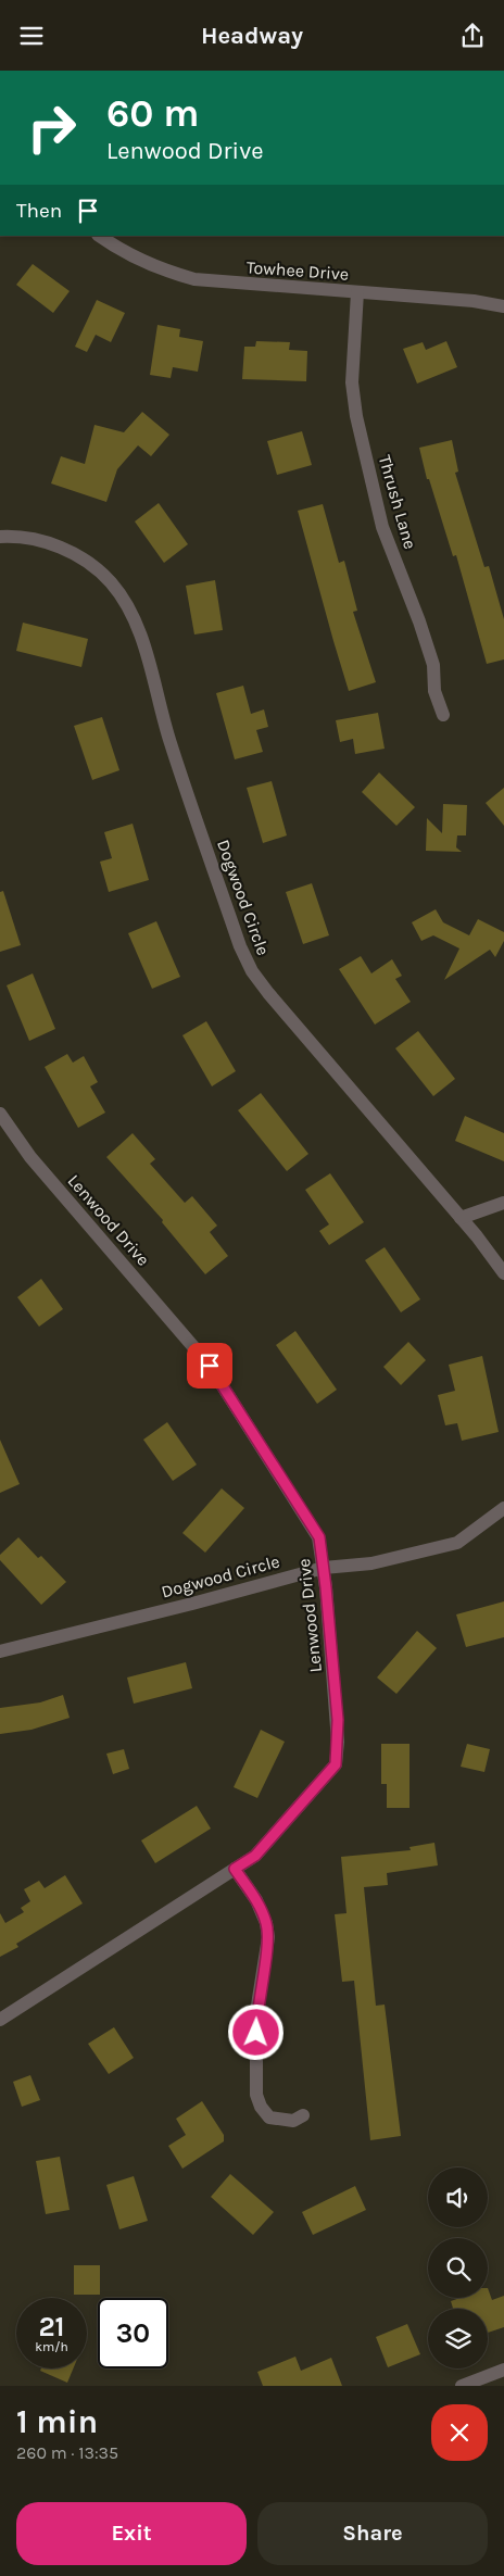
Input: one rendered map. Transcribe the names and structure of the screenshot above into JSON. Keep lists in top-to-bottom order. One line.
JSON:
{"streets":{"street":["Towhee Drive","Thrush Lane","Dogwood Circle","Lenwood Drive"]},"crossings":[["Towhee Drive","Thrush Lane"],["Dogwood Circle","Lenwood Drive"]],"page":{"header":"Headway","turn":["60 m","Lenwood Drive"],"then":"Then","speed":"21 km/h","limit":"30","heading":["1 min","260 m · 13:35"],"buttons":["Exit","Share"]}}
